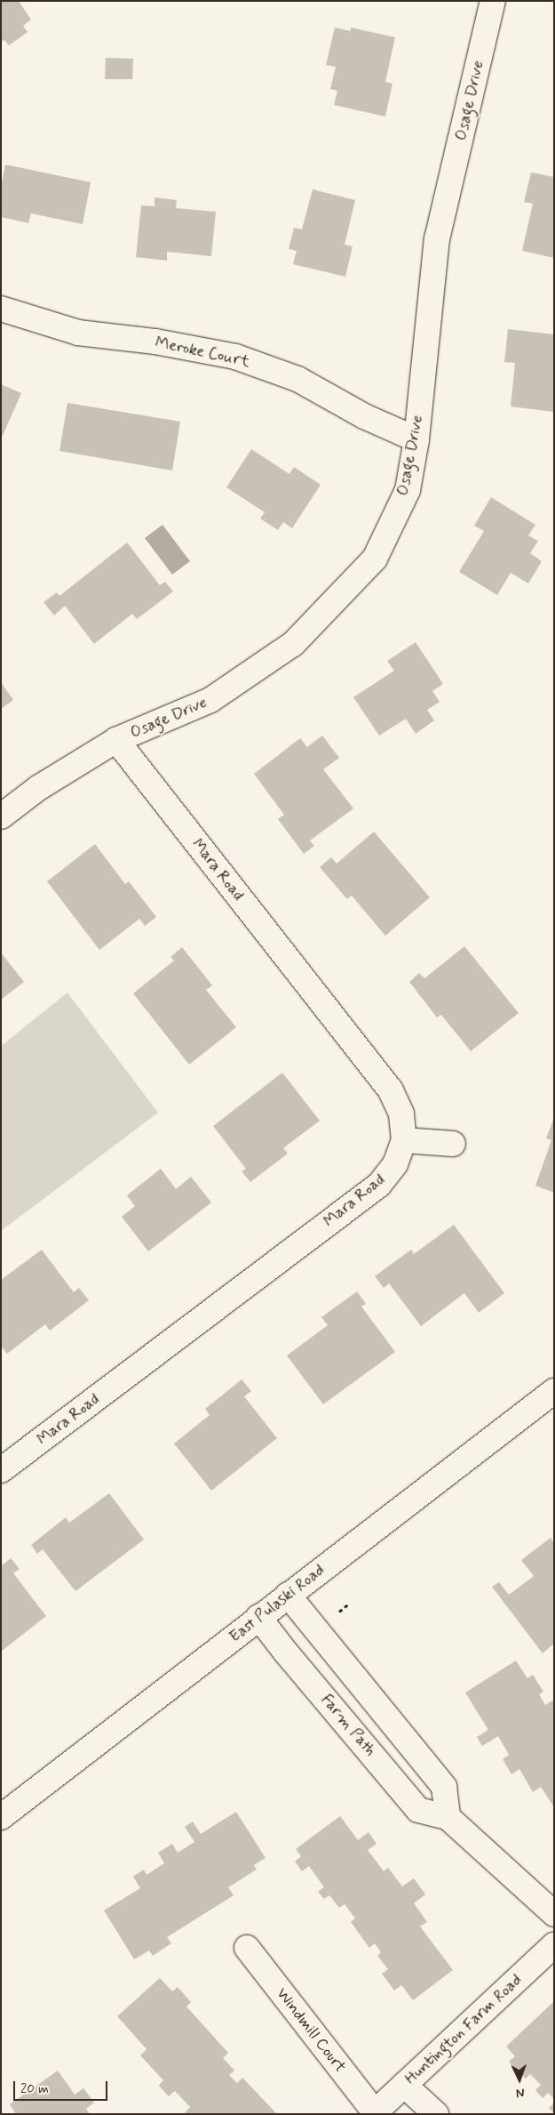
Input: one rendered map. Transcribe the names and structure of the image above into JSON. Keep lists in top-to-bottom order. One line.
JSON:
{"streets":{"street":["Osage Drive","Meroke Court","Mara Road","East Pulaski Road","Farm Path","Huntington Farm Road","Windmill Court"]},"crossings":[["Osage Drive","Meroke Court"],["Osage Drive","Mara Road"],["East Pulaski Road","Farm Path"],["Huntington Farm Road","Windmill Court"]],"scale_bar":"20 m","north":"bottom"}
